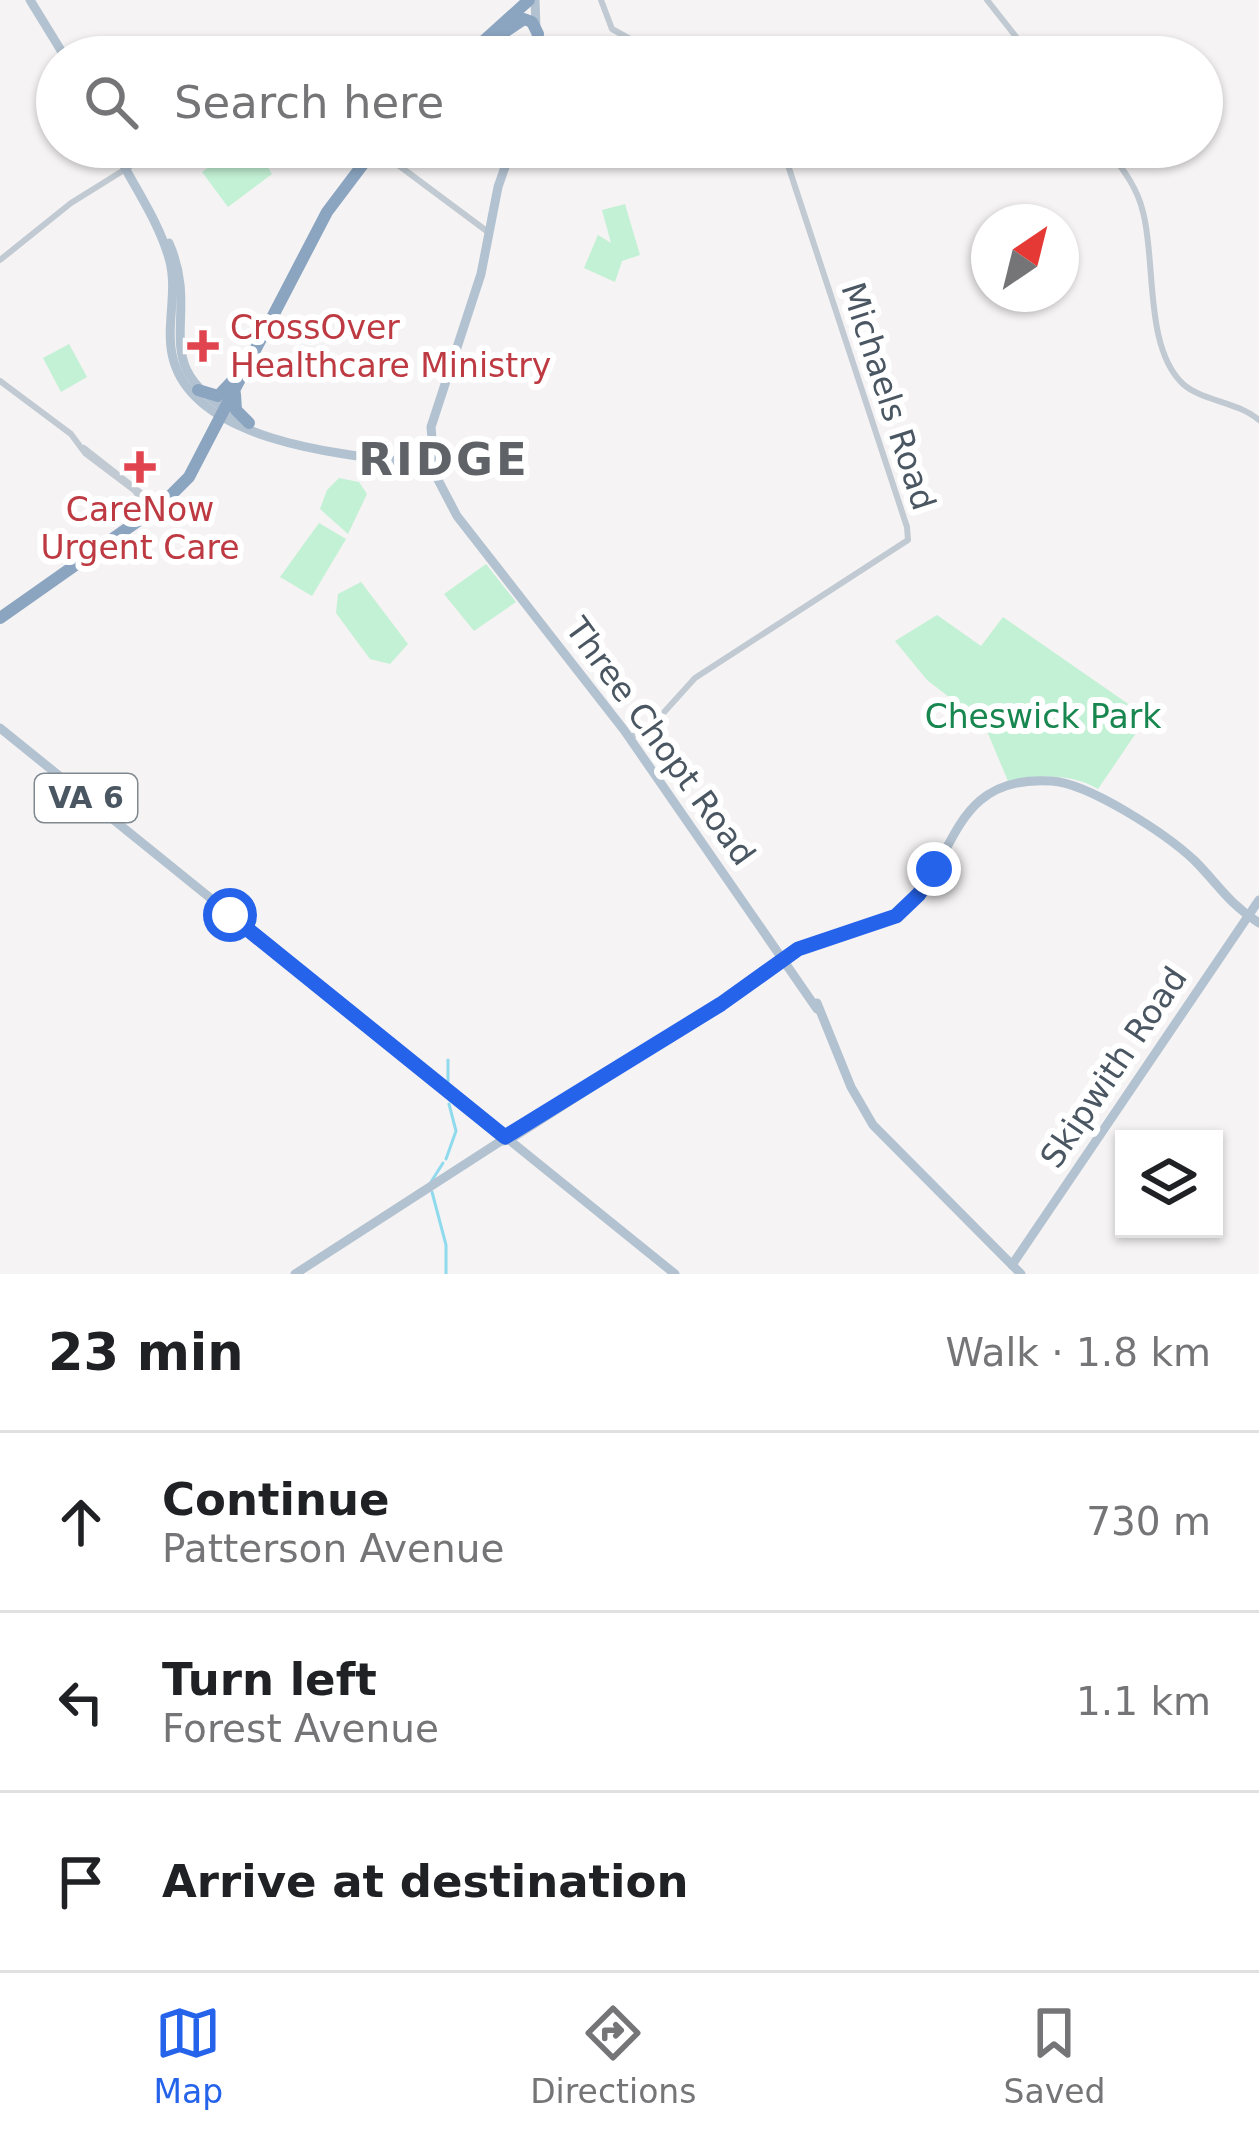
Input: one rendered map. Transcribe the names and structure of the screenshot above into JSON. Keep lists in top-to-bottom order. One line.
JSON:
{"streets":{"main road":["Three Chopt Road","VA 6","Skipwith Road"],"street":["Michaels Road"]},"crossings":[["Michaels Road","Three Chopt Road"],["Three Chopt Road","Skipwith Road"]],"districts":["RIDGE"],"parks":["Cheswick Park"],"places":{"health":["CrossOver Healthcare Ministry","CareNow Urgent Care"]},"north":"top right","page":{"search":"Search here","heading":["23 min","Walk · 1.8 km"],"list":[["Continue","Patterson Avenue","730 m"],["Turn left","Forest Avenue","1.1 km"],"Arrive at destination"],"nav":["Map","Directions","Saved"]}}
